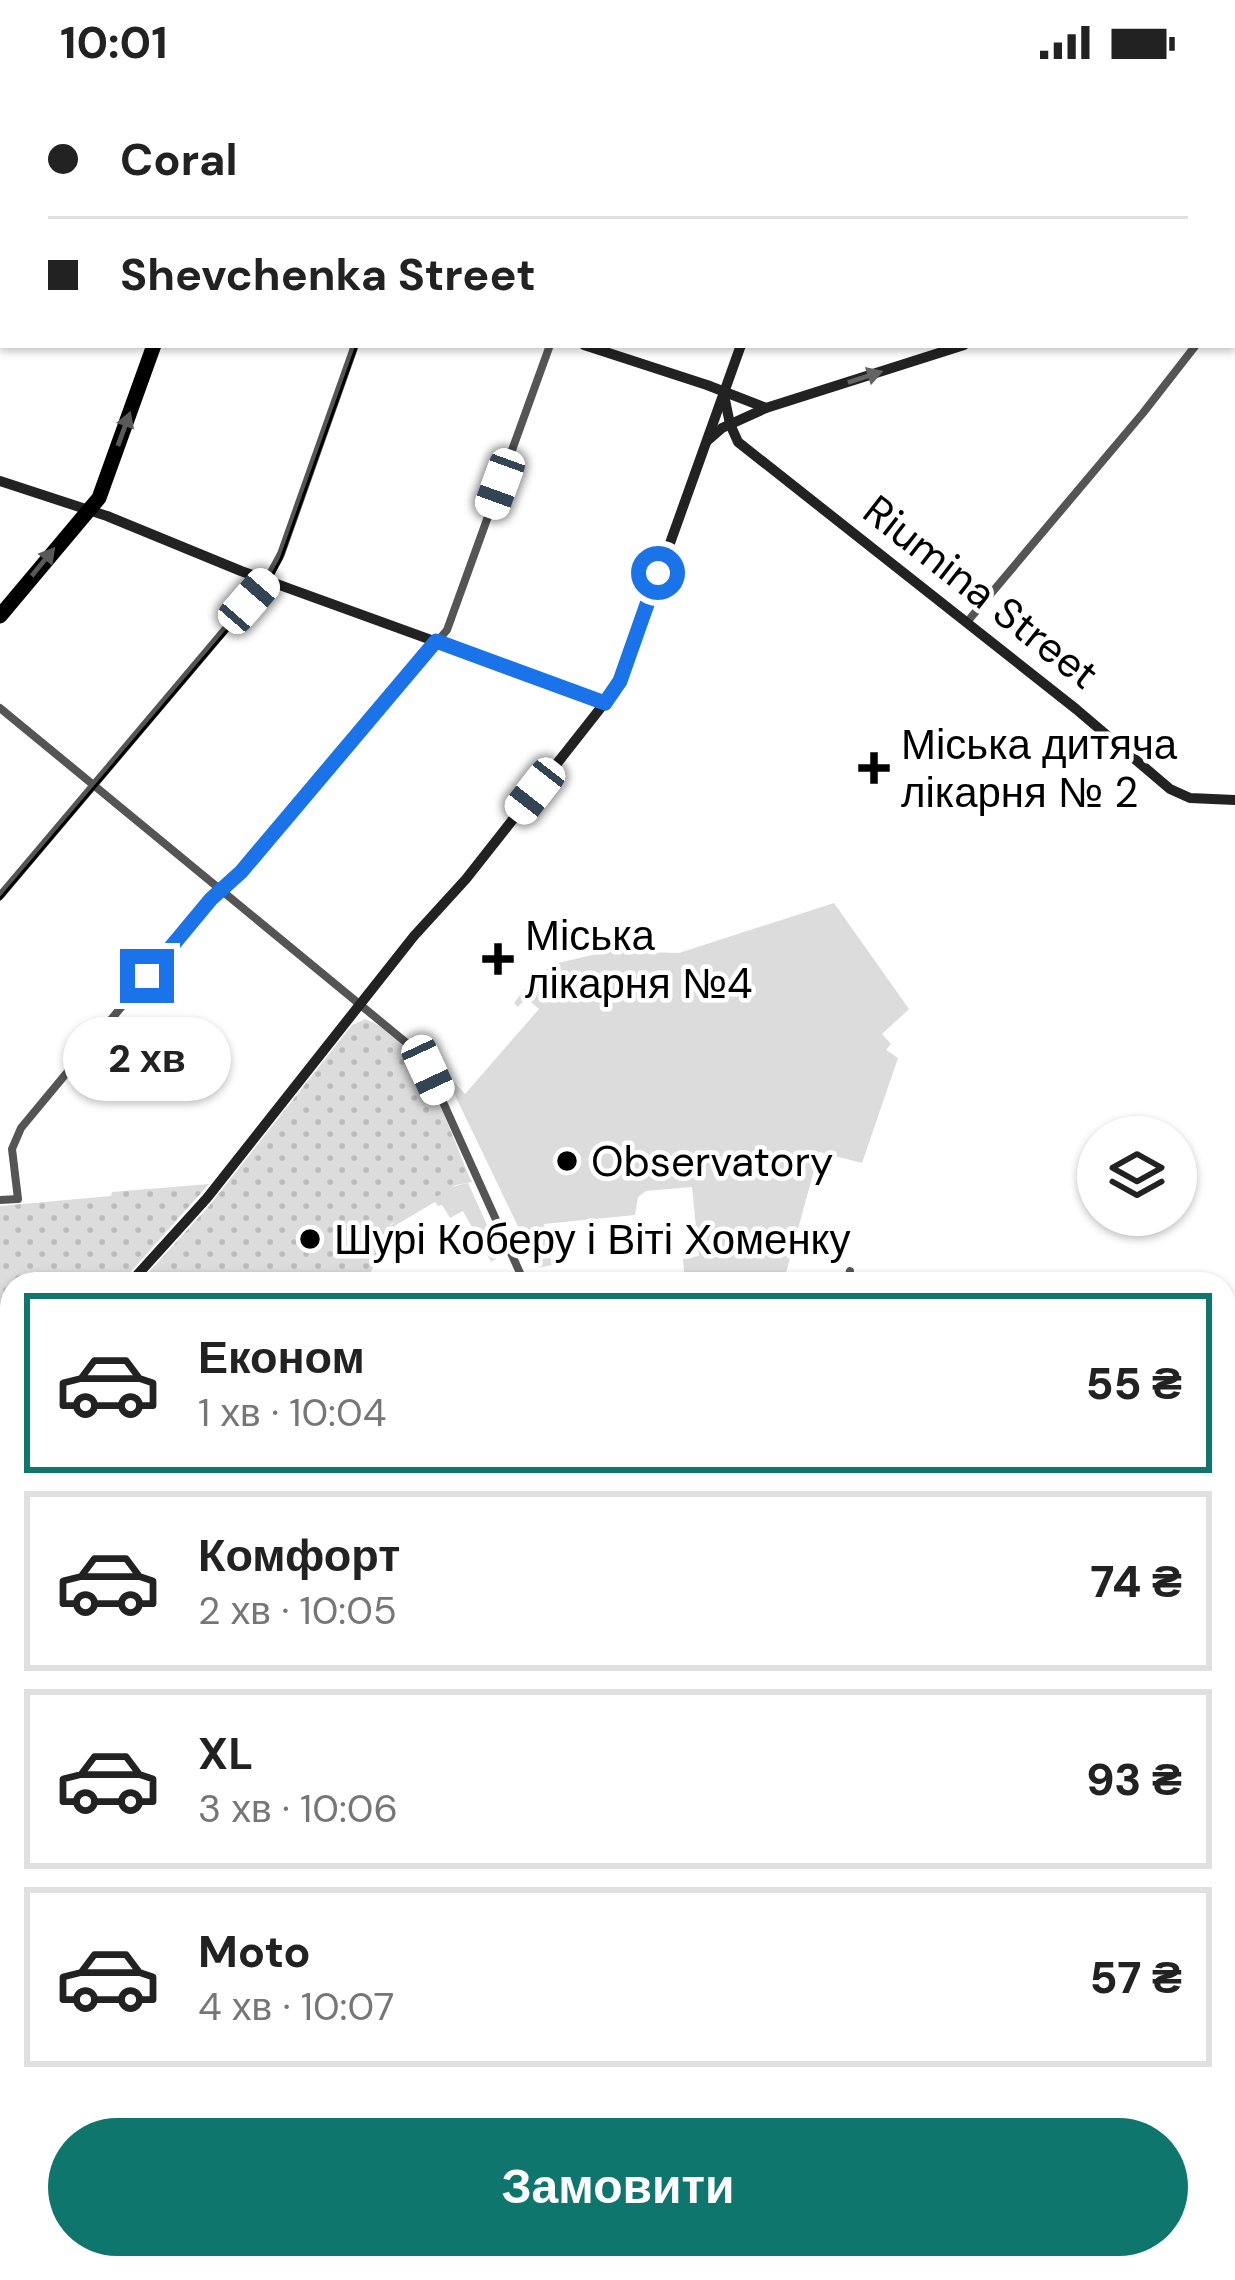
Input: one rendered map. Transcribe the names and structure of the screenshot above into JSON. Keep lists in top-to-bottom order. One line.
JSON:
{"streets":{"street":["Riumina Street"]},"places":{"health":["Міська дитяча лікарня № 2","Міська лікарня №4"],"other":["Observatory","Шурі Коберу і Віті Хоменку"]},"page":{"status":"10:01","banner":["Coral","Shevchenka Street"],"bubble":"2 хв","list":[{"name":"Економ","note":"1 хв · 10:04","value":"55 ₴"},{"name":"Комфорт","note":"2 хв · 10:05","value":"74 ₴"},{"name":"XL","note":"3 хв · 10:06","value":"93 ₴"},{"name":"Moto","note":"4 хв · 10:07","value":"57 ₴"}],"buttons":"Замовити"}}
